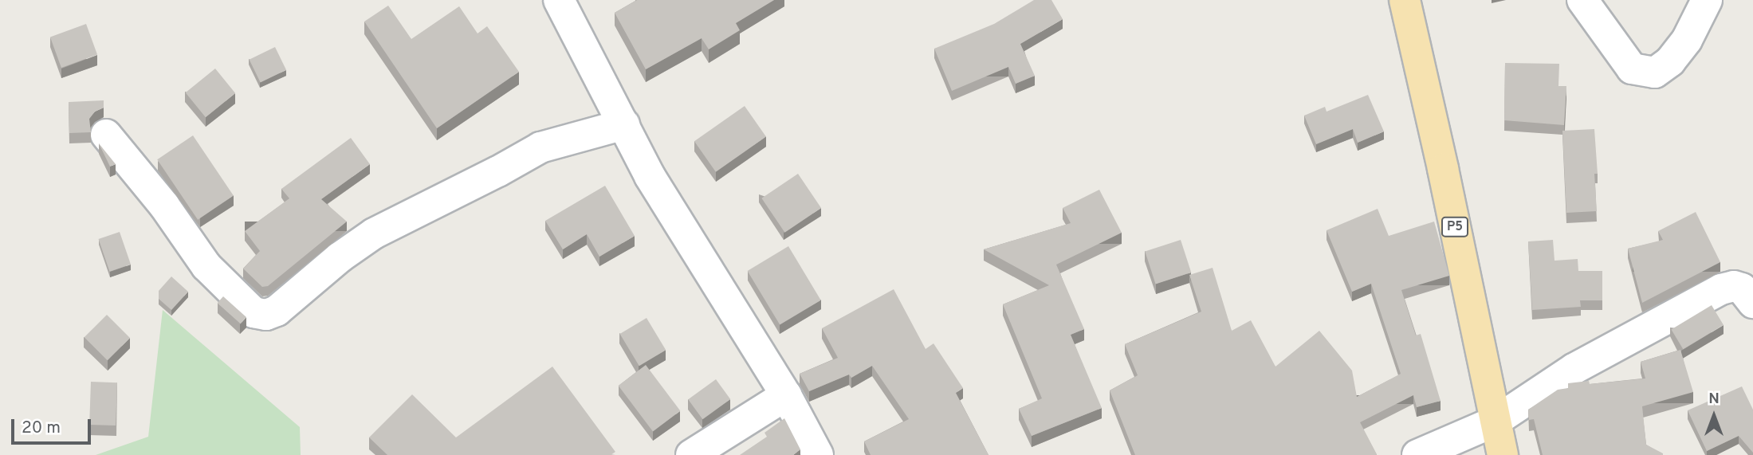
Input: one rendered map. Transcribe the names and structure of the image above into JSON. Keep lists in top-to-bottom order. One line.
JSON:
{"streets":{"main road":["P5"]},"scale_bar":"20 m","north":"top"}
